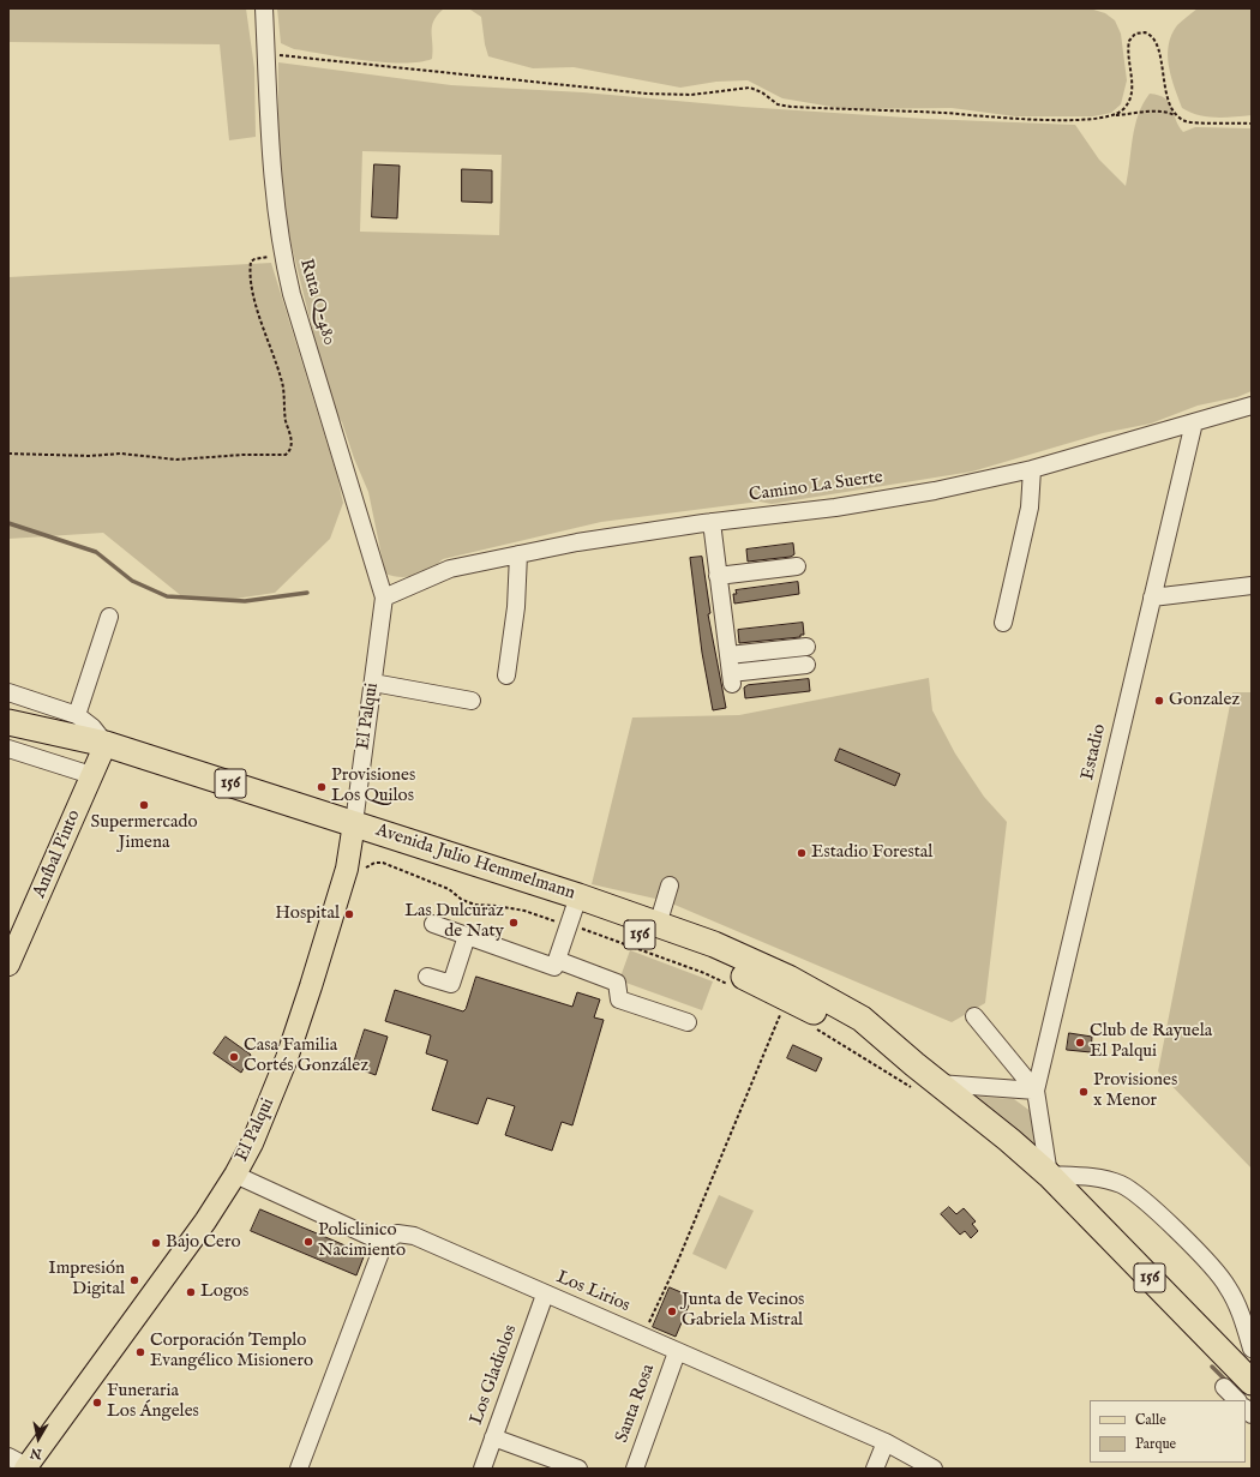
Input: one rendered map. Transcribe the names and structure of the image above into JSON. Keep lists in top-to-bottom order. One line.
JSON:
{"streets":{"highway":["156","Avenida Julio Hemmelmann"],"main road":["El Palqui","Aníbal Pinto"],"street":["Ruta Q-480","Camino La Suerte","Estadio","Los Lirios","Los Gladiolos","Santa Rosa"]},"crossings":[["Ruta Q-480","Camino La Suerte"],["Ruta Q-480","El Palqui"],["Camino La Suerte","El Palqui"],["Camino La Suerte","Estadio"],["El Palqui","Avenida Julio Hemmelmann"],["Estadio","Avenida Julio Hemmelmann"],["Aníbal Pinto","Avenida Julio Hemmelmann"],["Los Lirios","Los Gladiolos"],["Los Lirios","Santa Rosa"]],"places":["Gonzalez","Provisiones Los Quilos","Supermercado Jimena","Estadio Forestal","Hospital","Las Dulcuraz de Naty","Club de Rayuela El Palqui","Casa Familia Cortés González","Provisiones x Menor","Policlinico Nacimiento","Bajo Cero","Impresión Digital","Logos","Junta de Vecinos Gabriela Mistral","Corporación Templo Evangélico Misionero","Funeraria Los Ángeles"],"legend":["Calle","Parque"],"north":"bottom"}
